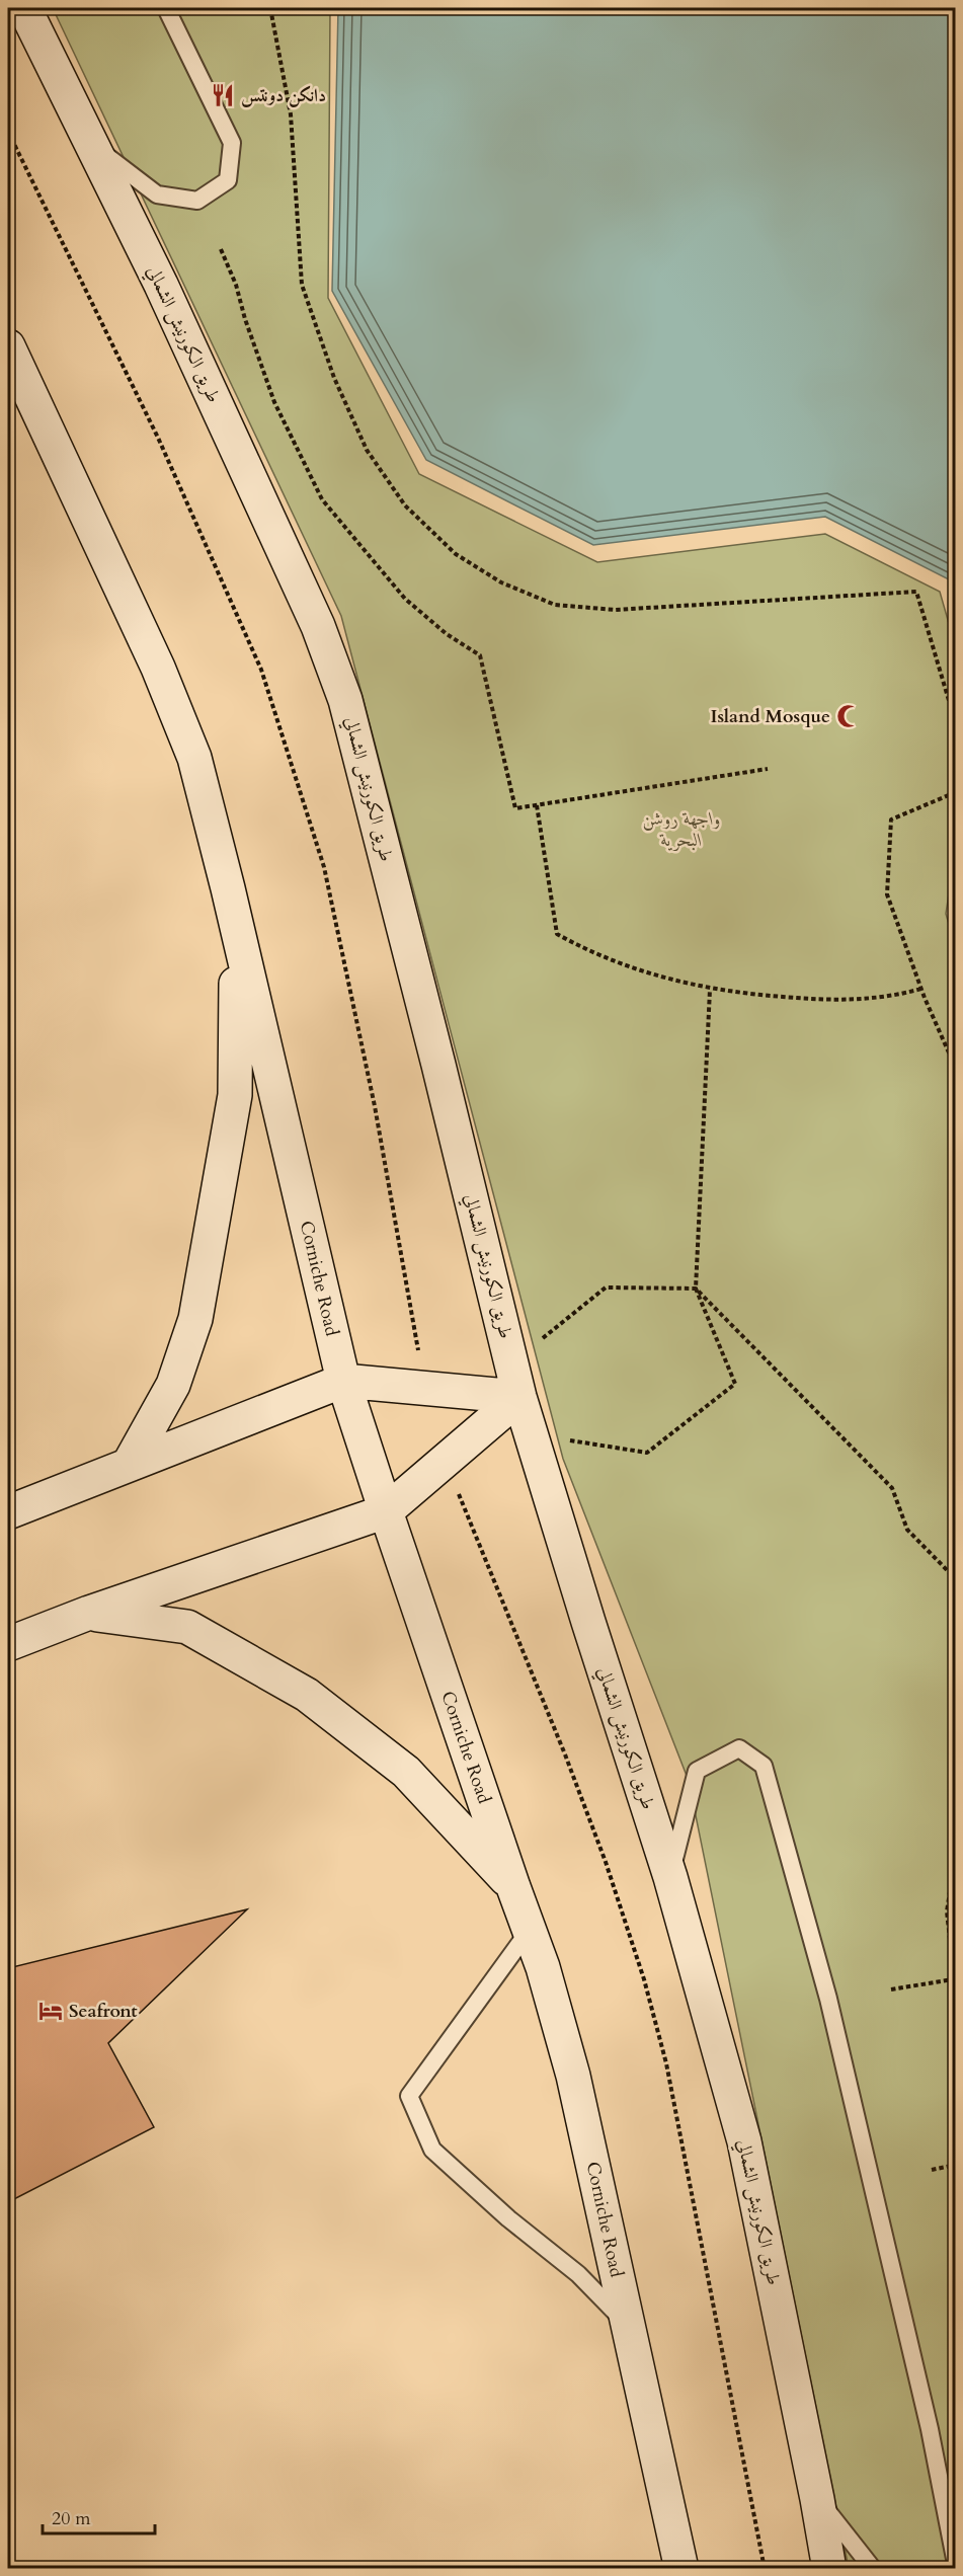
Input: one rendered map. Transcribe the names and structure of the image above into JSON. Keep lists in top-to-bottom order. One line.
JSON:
{"streets":{"main road":["طريق الكورنيش الشمالي","Corniche Road"]},"parks":["واجهة روشن البحرية"],"places":{"restaurant":["دانكن دونتس"],"mosque":["Island Mosque"],"hotel":["Seafront"]},"scale_bar":"20 m"}
